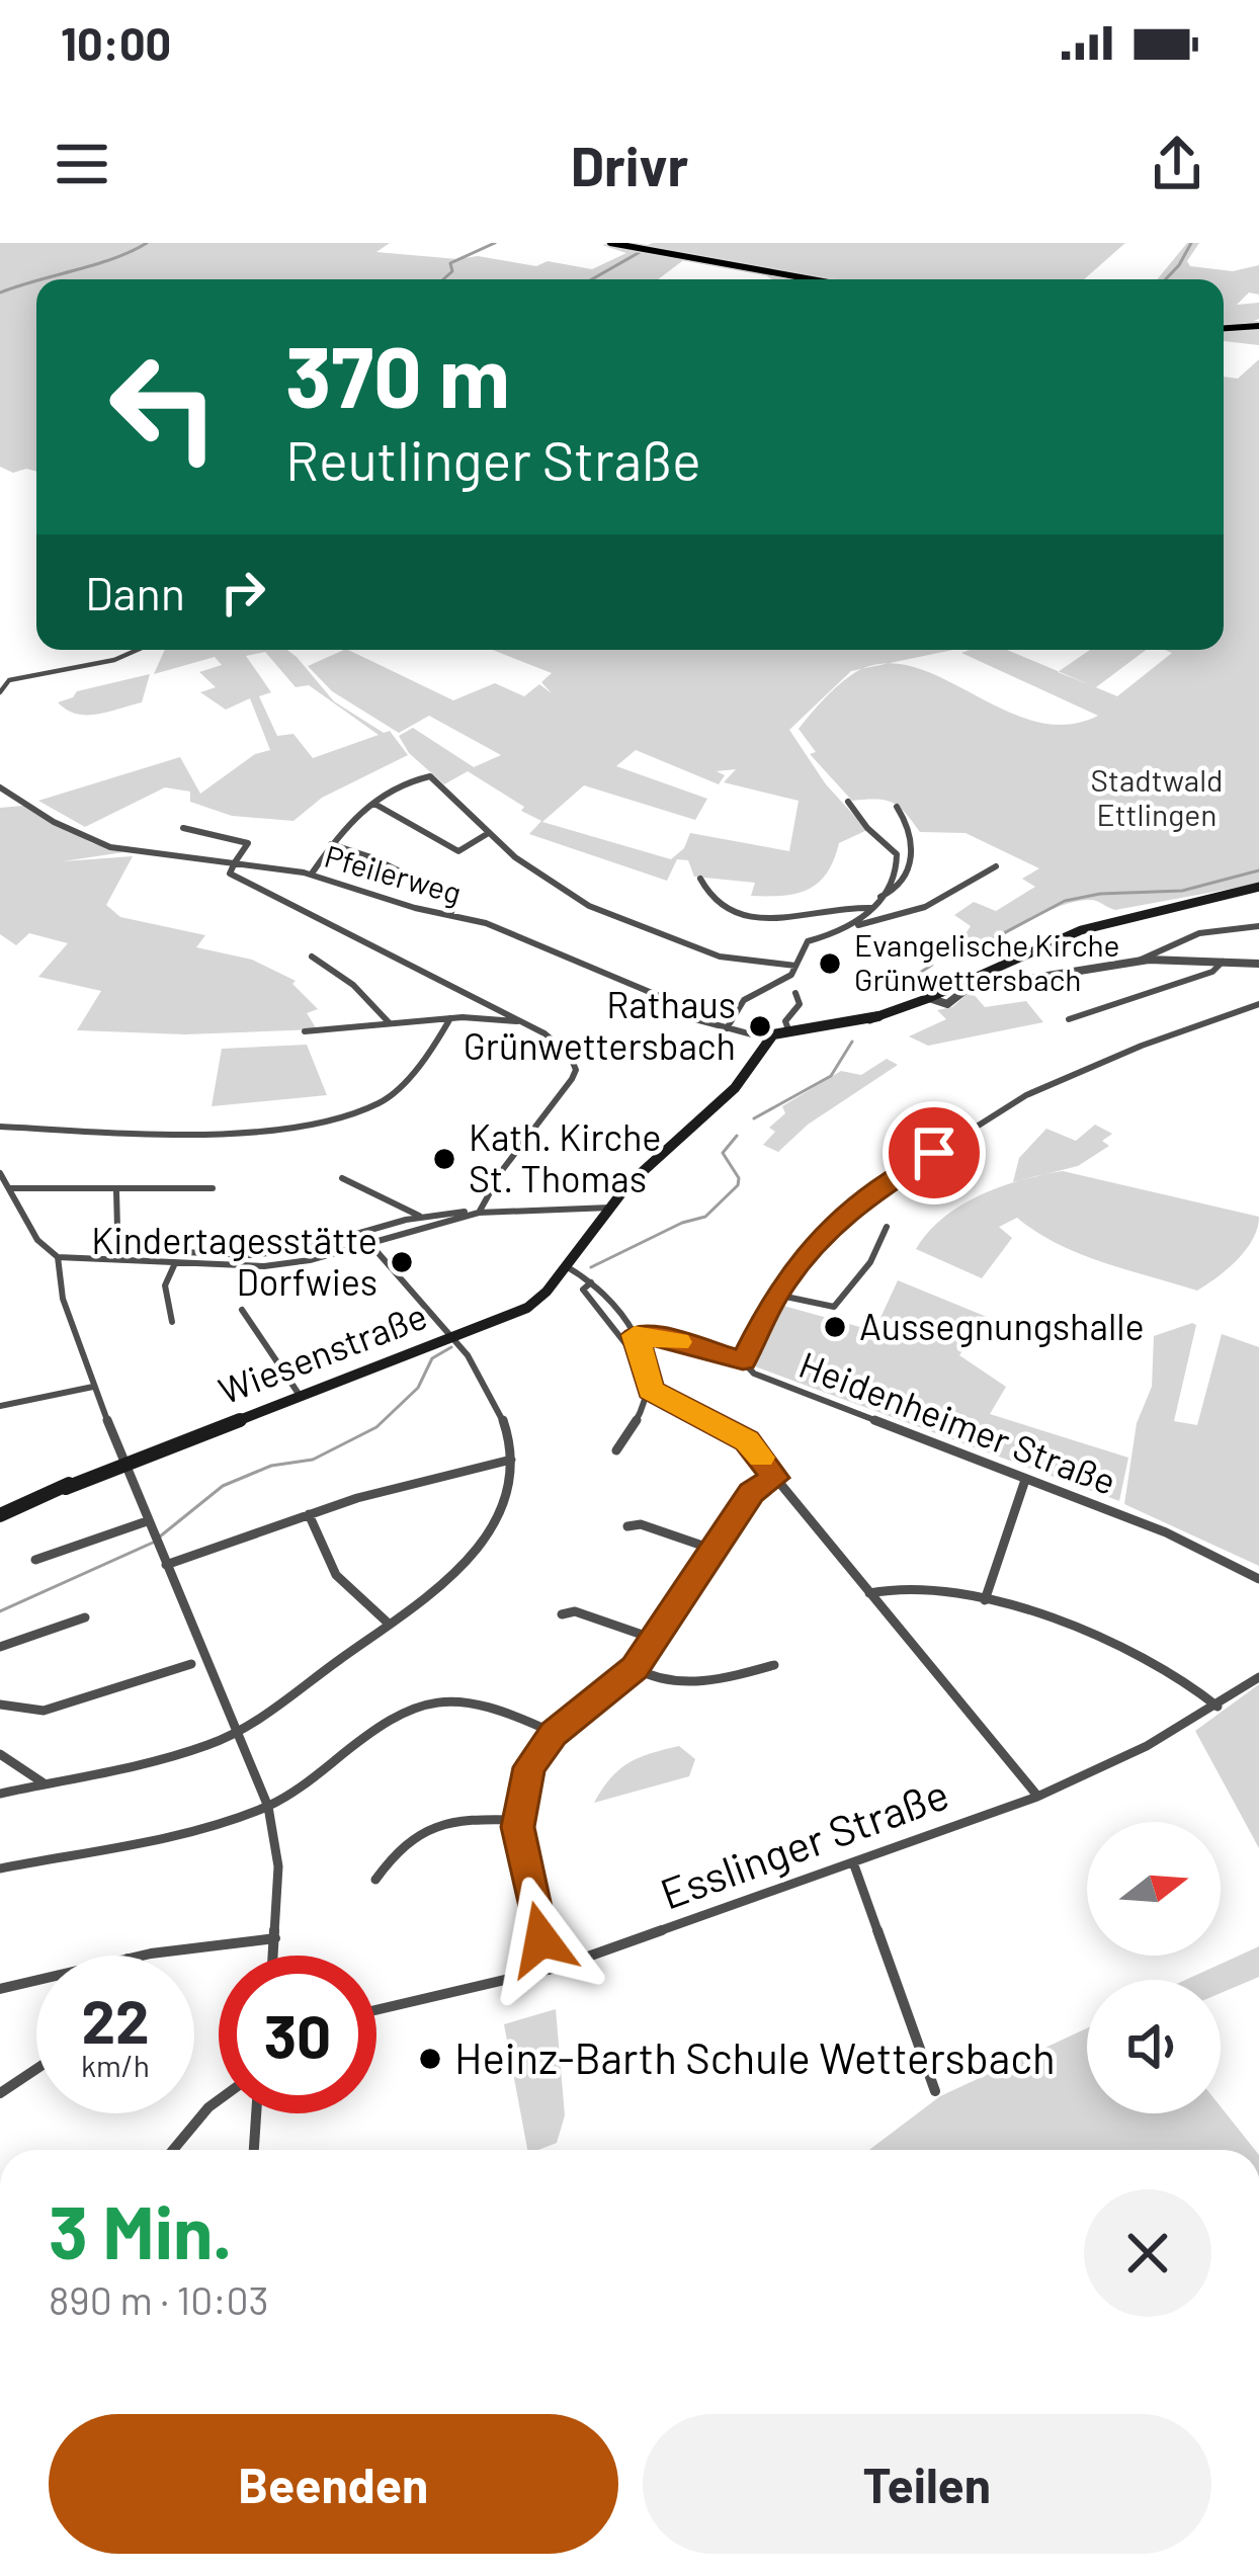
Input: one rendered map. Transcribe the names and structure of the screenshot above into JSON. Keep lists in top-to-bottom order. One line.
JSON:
{"streets":{"main road":["Wiesenstraße"],"street":["Pfeilerweg","Heidenheimer Straße","Esslinger Straße"]},"crossings":[["Pfeilerweg","Wiesenstraße"]],"parks":["Stadtwald Ettlingen"],"places":["Evangelische Kirche Grünwettersbach","Rathaus Grünwettersbach","Kath. Kirche St. Thomas","Kindertagesstätte Dorfwies","Aussegnungshalle","Heinz-Barth Schule Wettersbach"],"north":"right","page":{"status":"10:00","header":"Drivr","turn":["370 m","Reutlinger Straße"],"then":"Dann","speed":"22 km/h","limit":"30","heading":["3 Min.","890 m · 10:03"],"buttons":["Beenden","Teilen"]}}
